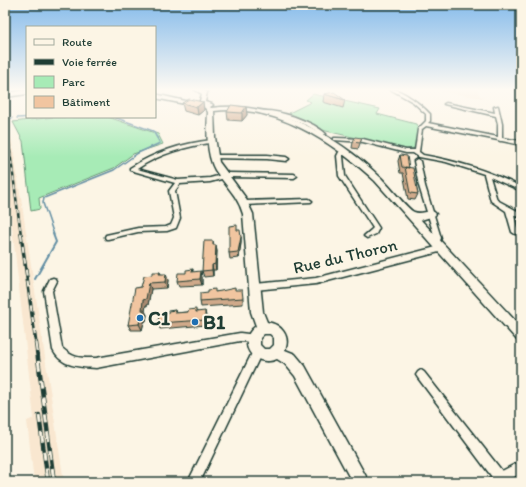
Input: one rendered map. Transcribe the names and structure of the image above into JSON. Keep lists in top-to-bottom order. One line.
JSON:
{"streets":{"street":["Rue du Thoron"]},"places":["C1","B1"],"legend":["Route","Voie ferrée","Parc","Bâtiment"]}
